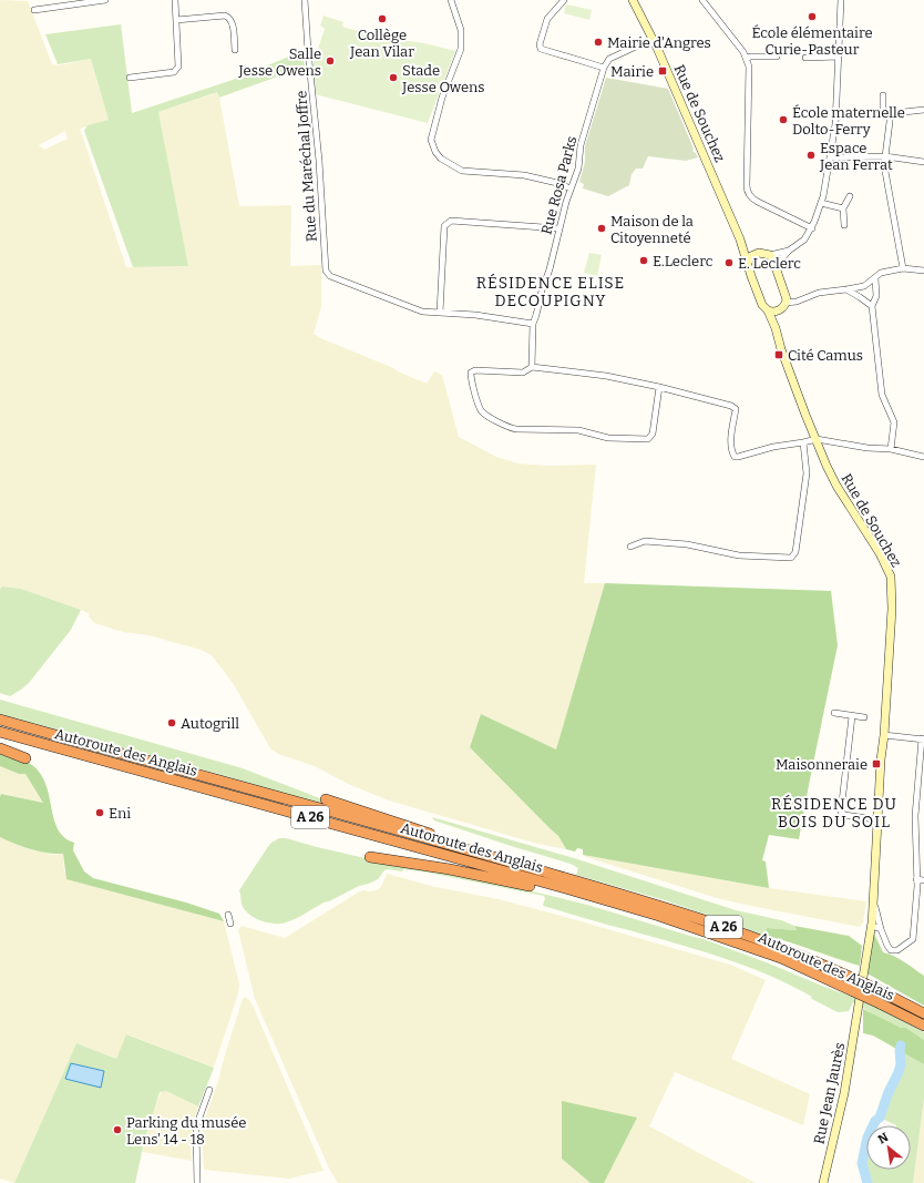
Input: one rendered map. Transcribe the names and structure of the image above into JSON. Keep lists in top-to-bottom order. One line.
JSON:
{"streets":{"highway":["Autoroute des Anglais","A 26"],"main road":["Rue de Souchez","Rue Jean Jaurès"],"street":["Rue du Maréchal Joffre","Rue Rosa Parks"]},"crossings":[["Rue de Souchez","Rue Rosa Parks"],["Rue de Souchez","Rue Jean Jaurès"]],"districts":["RÉSIDENCE ELISE DECOUPIGNY","RÉSIDENCE DU BOIS DU SOIL"],"places":{"other":["École élémentaire Curie-Pasteur","Collège Jean Vilar","Mairie d'Angres","Salle Jesse Owens","Stade Jesse Owens","École maternelle Dolto-Ferry","Espace Jean Ferrat","Maison de la Citoyenneté","E.Leclerc","E. Leclerc","Autogrill","Eni","Parking du musée Lens' 14 - 18"],"transit":["Mairie","Cité Camus","Maisonneraie"]},"north":"top left"}
